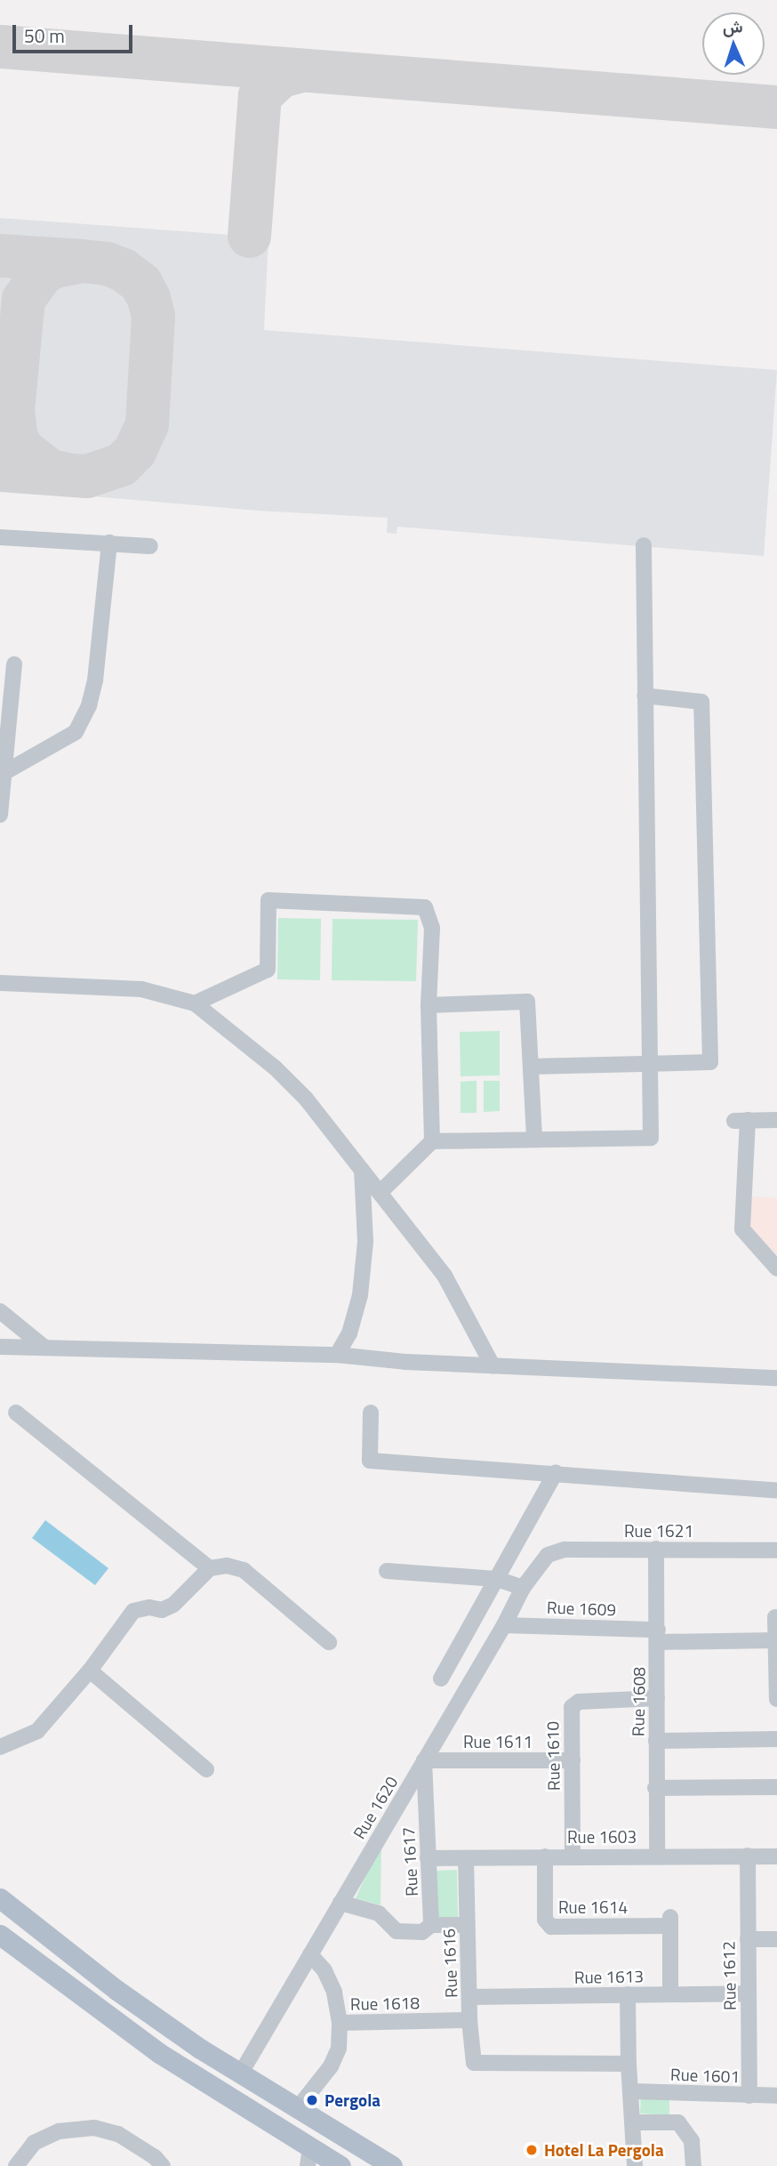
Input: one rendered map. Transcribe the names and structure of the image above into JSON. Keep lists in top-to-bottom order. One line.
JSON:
{"streets":{"street":["Rue 1621","Rue 1609","Rue 1608","Rue 1611","Rue 1610","Rue 1620","Rue 1603","Rue 1617","Rue 1614","Rue 1616","Rue 1612","Rue 1613","Rue 1618","Rue 1601"]},"crossings":[["Rue 1621","Rue 1608"],["Rue 1621","Rue 1620"],["Rue 1609","Rue 1608"],["Rue 1609","Rue 1620"],["Rue 1608","Rue 1610"],["Rue 1608","Rue 1603"],["Rue 1611","Rue 1610"],["Rue 1611","Rue 1620"],["Rue 1611","Rue 1617"],["Rue 1610","Rue 1603"],["Rue 1620","Rue 1617"],["Rue 1620","Rue 1618"],["Rue 1603","Rue 1617"],["Rue 1603","Rue 1614"],["Rue 1603","Rue 1616"],["Rue 1603","Rue 1612"],["Rue 1614","Rue 1613"],["Rue 1616","Rue 1613"],["Rue 1616","Rue 1618"],["Rue 1612","Rue 1613"],["Rue 1612","Rue 1601"]],"places":["Pergola","Hotel La Pergola"],"scale_bar":"50 m","north":"top"}
